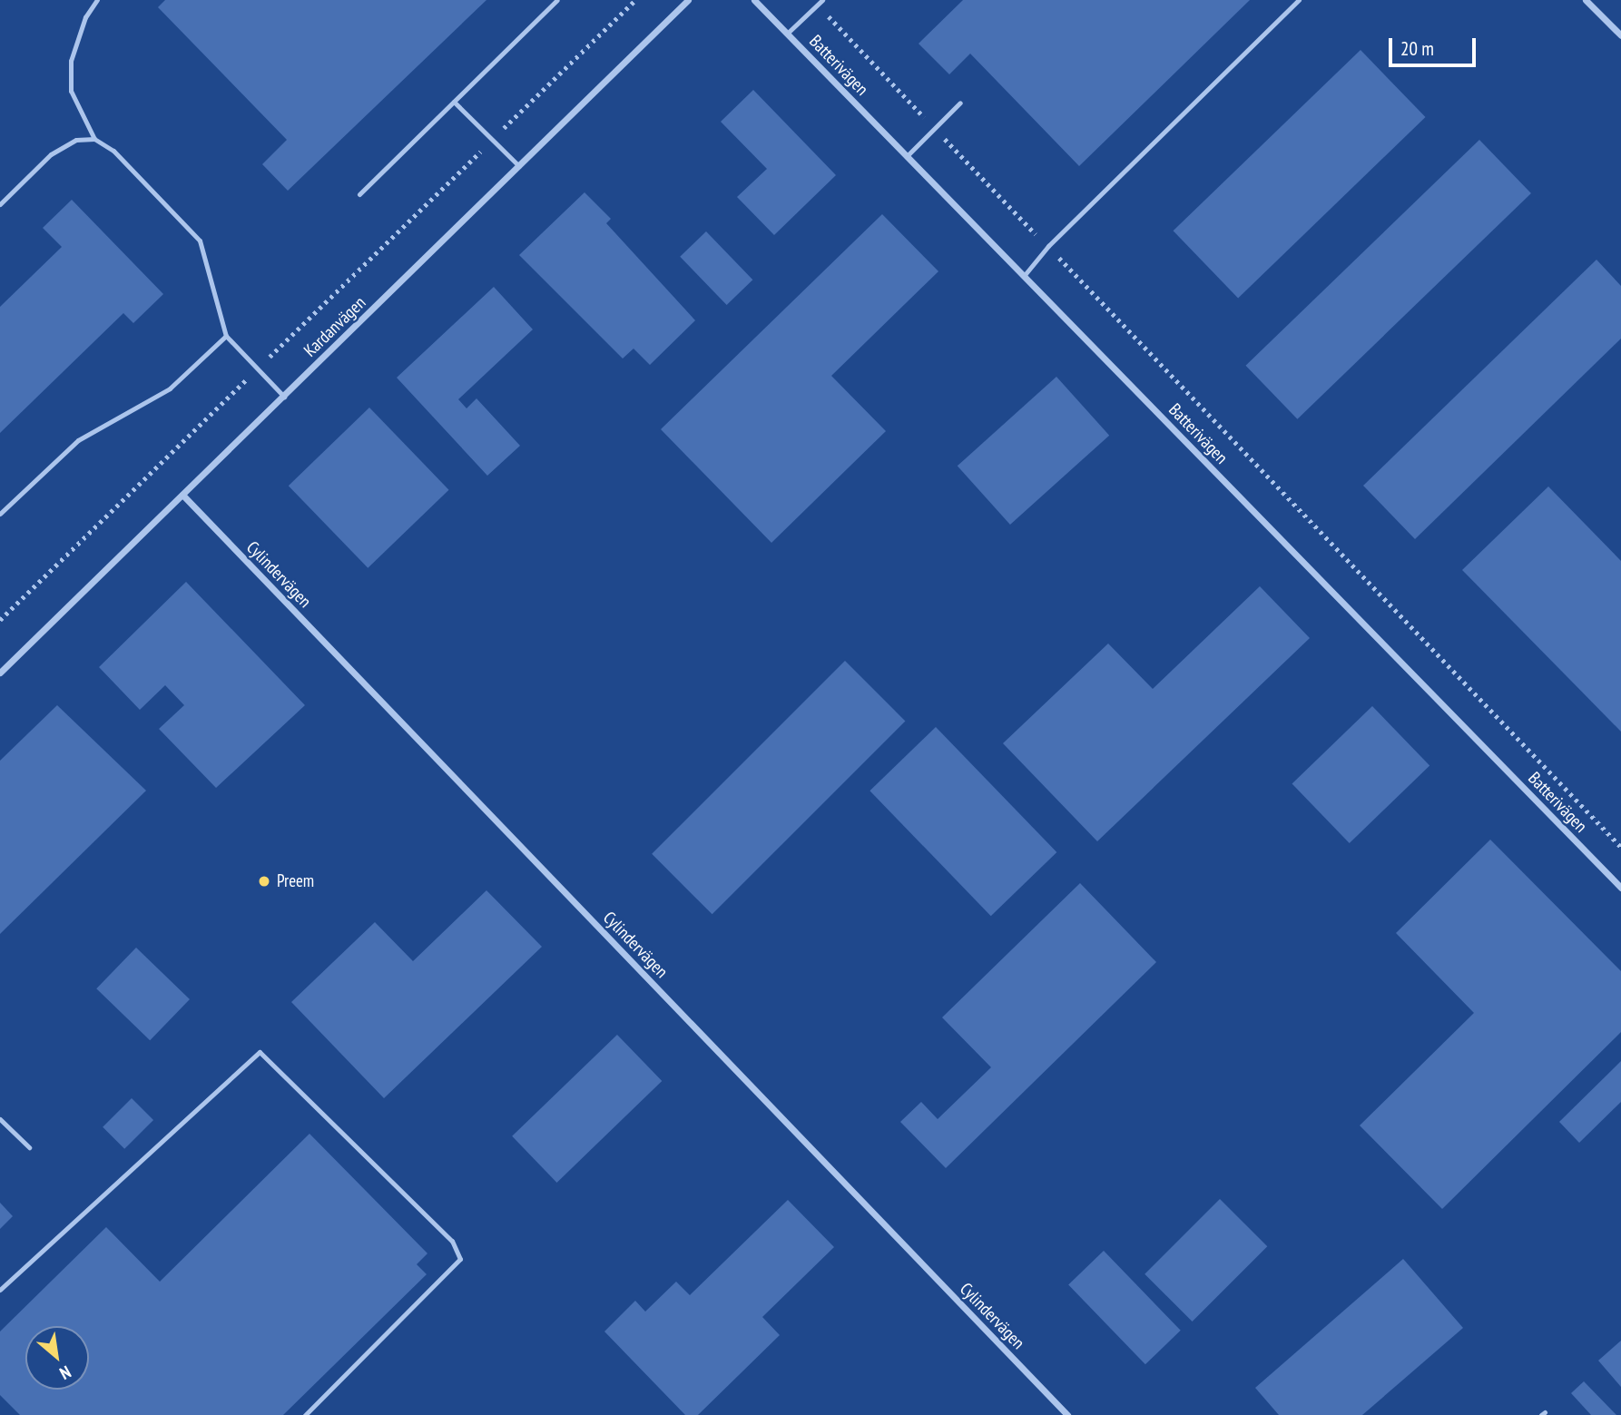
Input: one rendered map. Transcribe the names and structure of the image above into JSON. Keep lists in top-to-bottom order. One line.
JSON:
{"streets":{"street":["Batterivägen","Kardanvägen","Cylindervägen"]},"crossings":[["Kardanvägen","Cylindervägen"]],"places":["Preem"],"scale_bar":"20 m","north":"bottom right"}
